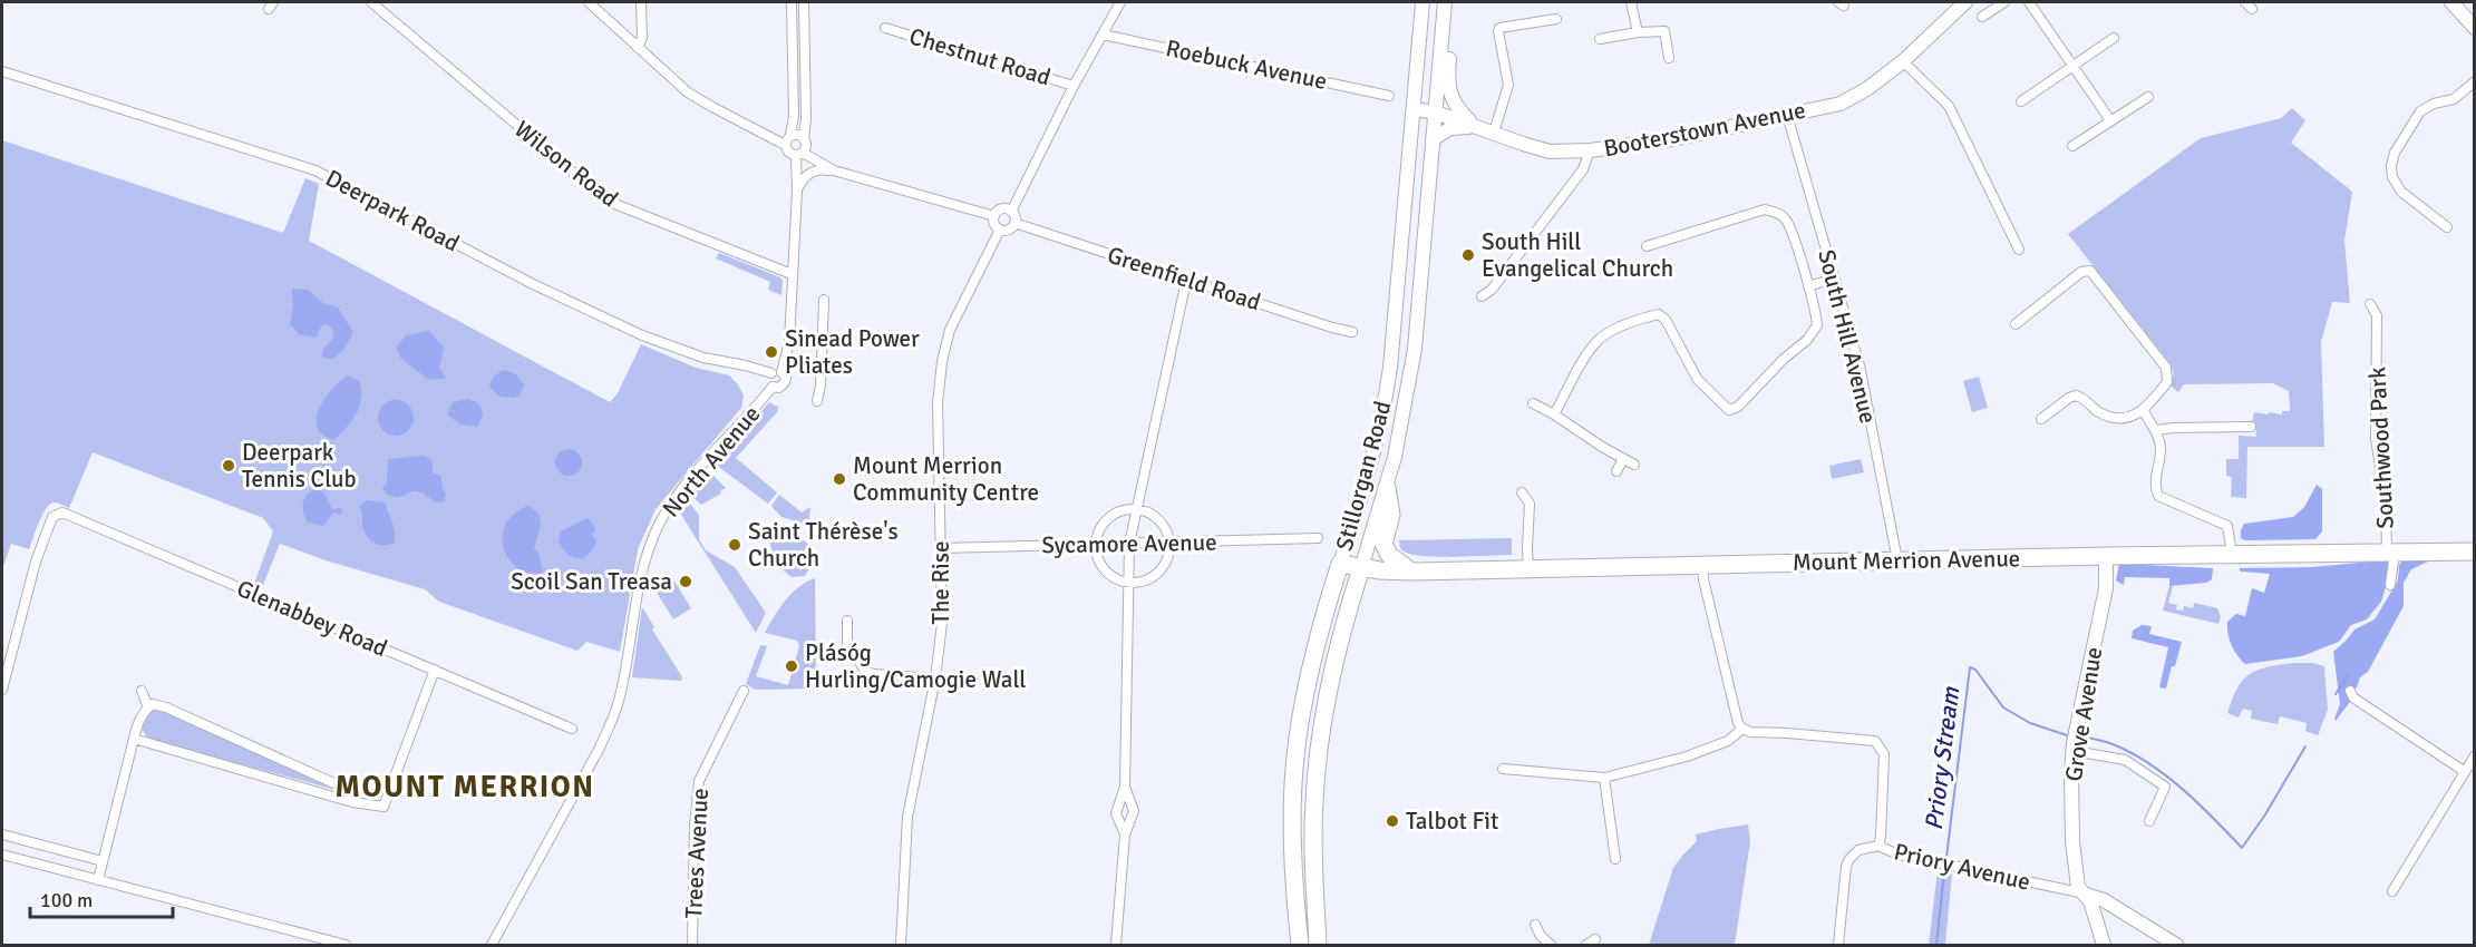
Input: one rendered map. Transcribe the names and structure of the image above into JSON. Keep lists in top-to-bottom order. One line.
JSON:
{"streets":{"highway":["Stillorgan Road","Mount Merrion Avenue"],"main road":["Booterstown Avenue","Grove Avenue"],"street":["Chestnut Road","Roebuck Avenue","Wilson Road","Deerpark Road","Greenfield Road","South Hill Avenue","Southwood Park","North Avenue","Sycamore Avenue","The Rise","Glenabbey Road","Trees Avenue","Priory Avenue"]},"crossings":[["Booterstown Avenue","South Hill Avenue"],["Booterstown Avenue","Stillorgan Road"],["Deerpark Road","North Avenue"],["Greenfield Road","The Rise"],["South Hill Avenue","Mount Merrion Avenue"],["Southwood Park","Mount Merrion Avenue"],["Stillorgan Road","Mount Merrion Avenue"],["Sycamore Avenue","The Rise"],["Mount Merrion Avenue","Grove Avenue"],["Grove Avenue","Priory Avenue"]],"districts":["MOUNT MERRION"],"water":["Priory Stream"],"places":["South Hill Evangelical Church","Sinead Power Pliates","Deerpark Tennis Club","Mount Merrion Community Centre","Saint Thérèse's Church","Scoil San Treasa","Plásóg Hurling/Camogie Wall","Talbot Fit"],"scale_bar":"100 m"}
